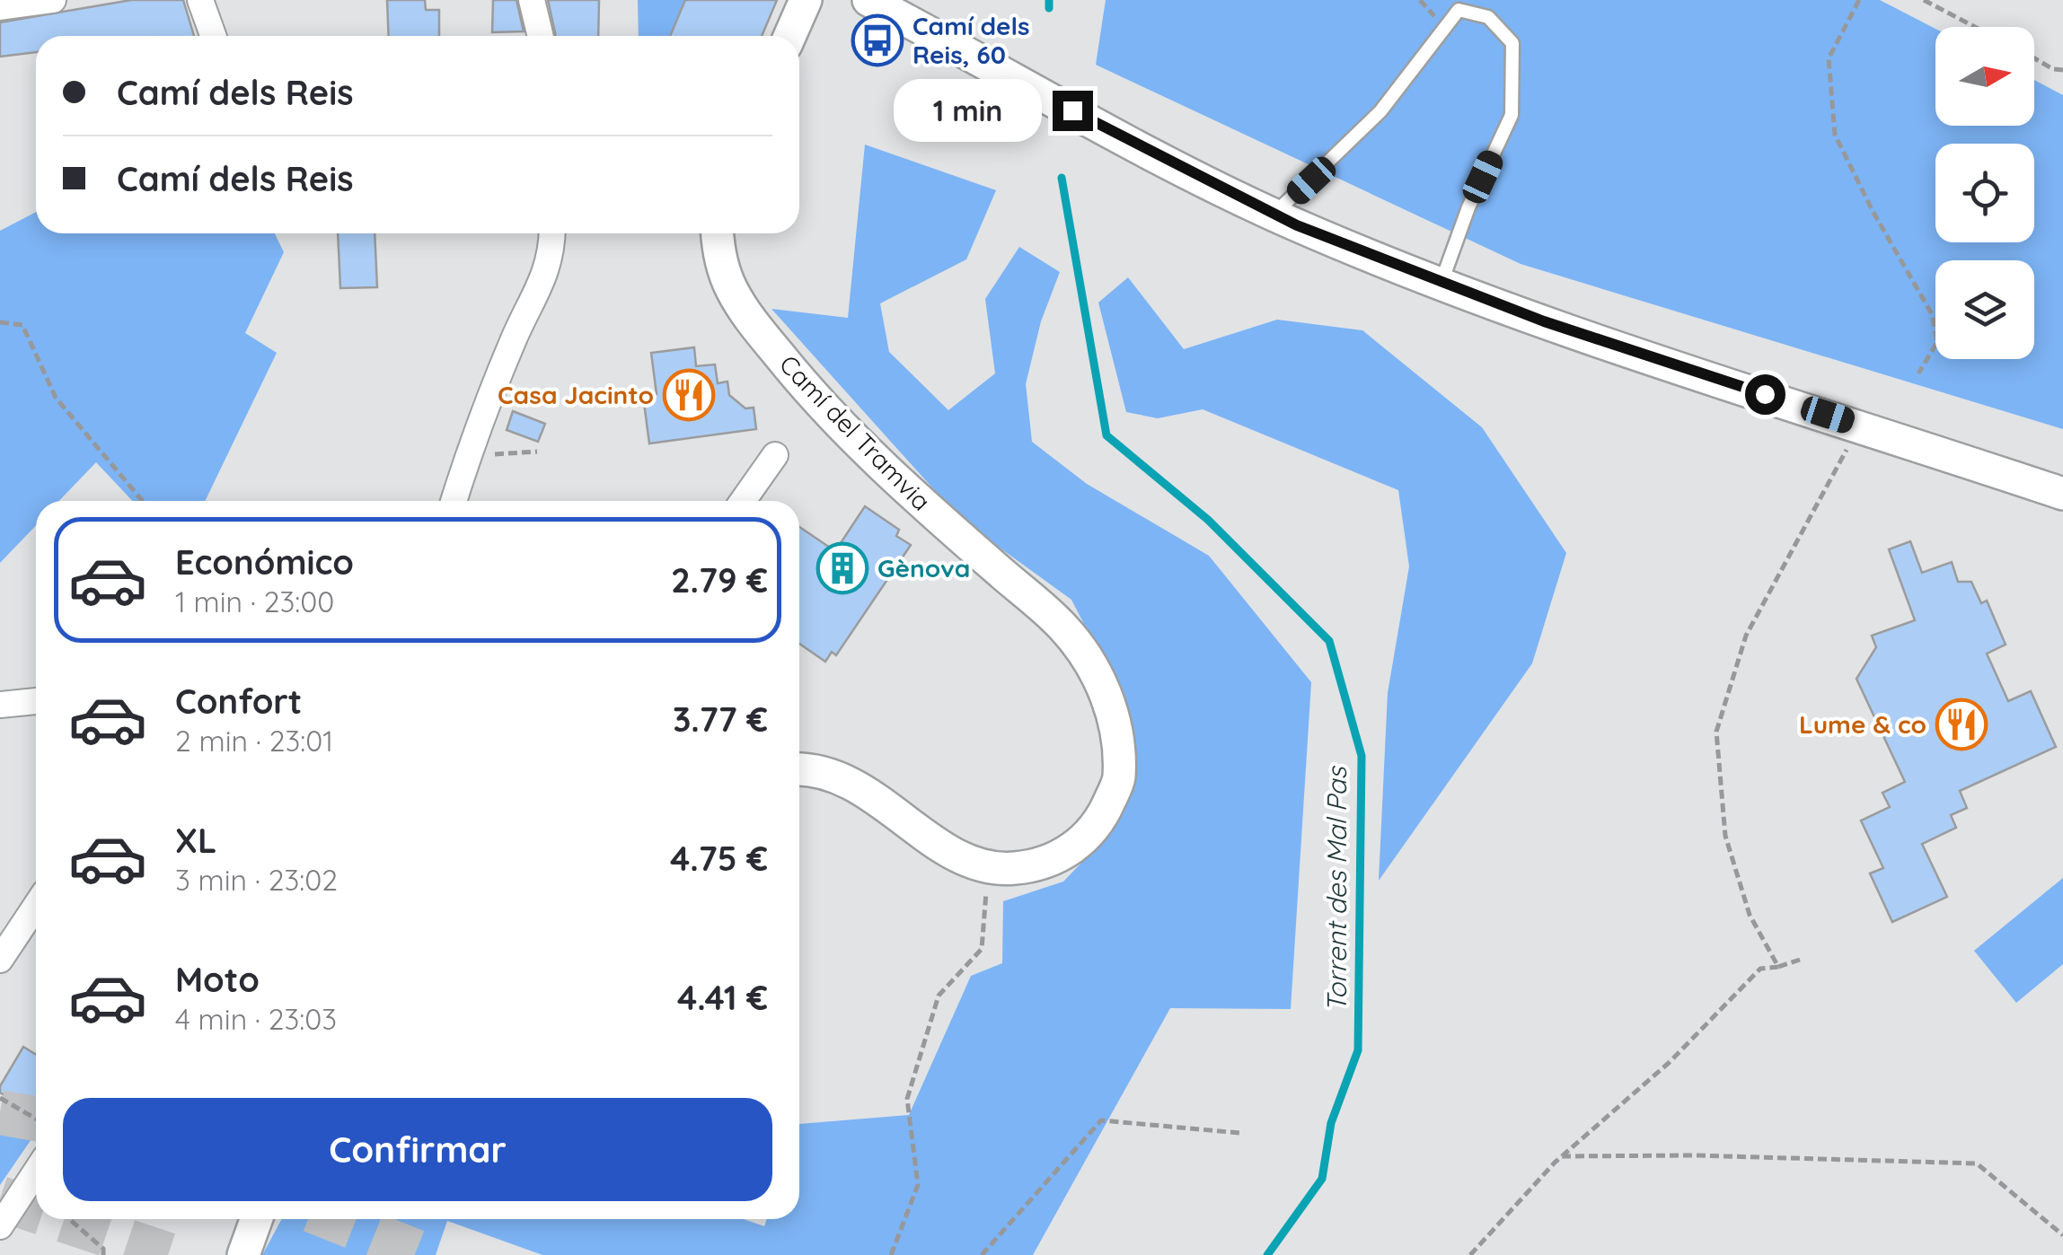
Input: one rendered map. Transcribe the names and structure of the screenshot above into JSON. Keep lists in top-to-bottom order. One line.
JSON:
{"streets":{"street":["Camí del Tramvia"]},"water":["Torrent des Mal Pas"],"places":{"bus stop":["Camí dels Reis, 60"],"restaurant":["Casa Jacinto","Lume & co"],"building":["Gènova"]},"north":"right","page":{"banner":["Camí dels Reis","Camí dels Reis"],"bubble":"1 min","list":[{"name":"Económico","note":"1 min · 23:00","value":"2.79 €"},{"name":"Confort","note":"2 min · 23:01","value":"3.77 €"},{"name":"XL","note":"3 min · 23:02","value":"4.75 €"},{"name":"Moto","note":"4 min · 23:03","value":"4.41 €"}],"buttons":"Confirmar"}}
